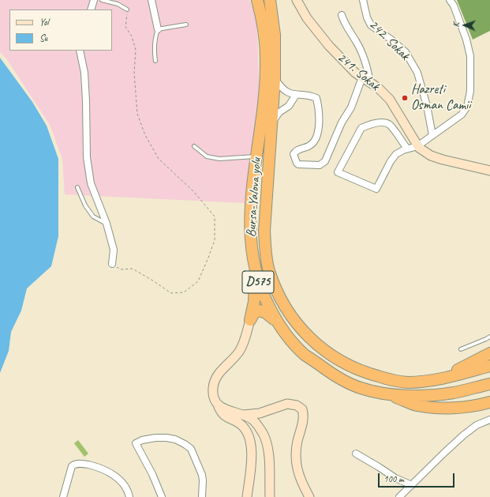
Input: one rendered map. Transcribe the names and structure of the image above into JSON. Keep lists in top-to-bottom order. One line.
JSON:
{"streets":{"highway":["Bursa-Yalova yolu","D575"],"street":["242. Sokak","241. Sokak"]},"places":["Hazreti Osman Camii"],"legend":["Yol","Su"],"scale_bar":"100 m","north":"left"}
